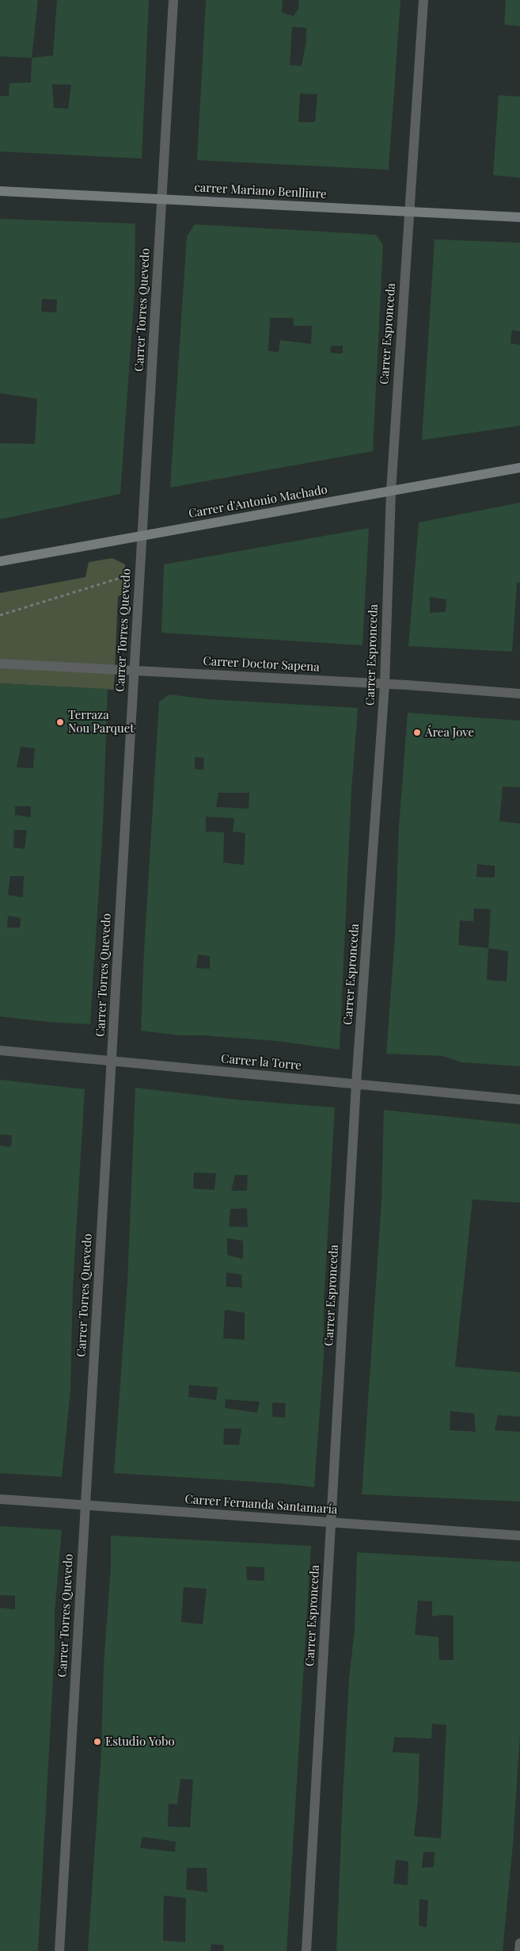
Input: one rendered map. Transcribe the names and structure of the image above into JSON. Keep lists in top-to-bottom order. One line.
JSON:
{"streets":{"main road":["carrer Mariano Benlliure","Carrer d'Antonio Machado"],"street":["Carrer Torres Quevedo","Carrer Espronceda","Carrer Doctor Sapena","Carrer la Torre","Carrer Fernanda Santamaría"]},"crossings":[["carrer Mariano Benlliure","Carrer Torres Quevedo"],["carrer Mariano Benlliure","Carrer Espronceda"],["Carrer Torres Quevedo","Carrer d'Antonio Machado"],["Carrer Torres Quevedo","Carrer Doctor Sapena"],["Carrer Torres Quevedo","Carrer la Torre"],["Carrer Torres Quevedo","Carrer Fernanda Santamaría"],["Carrer Espronceda","Carrer d'Antonio Machado"],["Carrer Espronceda","Carrer Doctor Sapena"],["Carrer Espronceda","Carrer la Torre"],["Carrer Espronceda","Carrer Fernanda Santamaría"]],"places":["Terraza Nou Parquet","Área Jove","Estudio Yobo"]}
